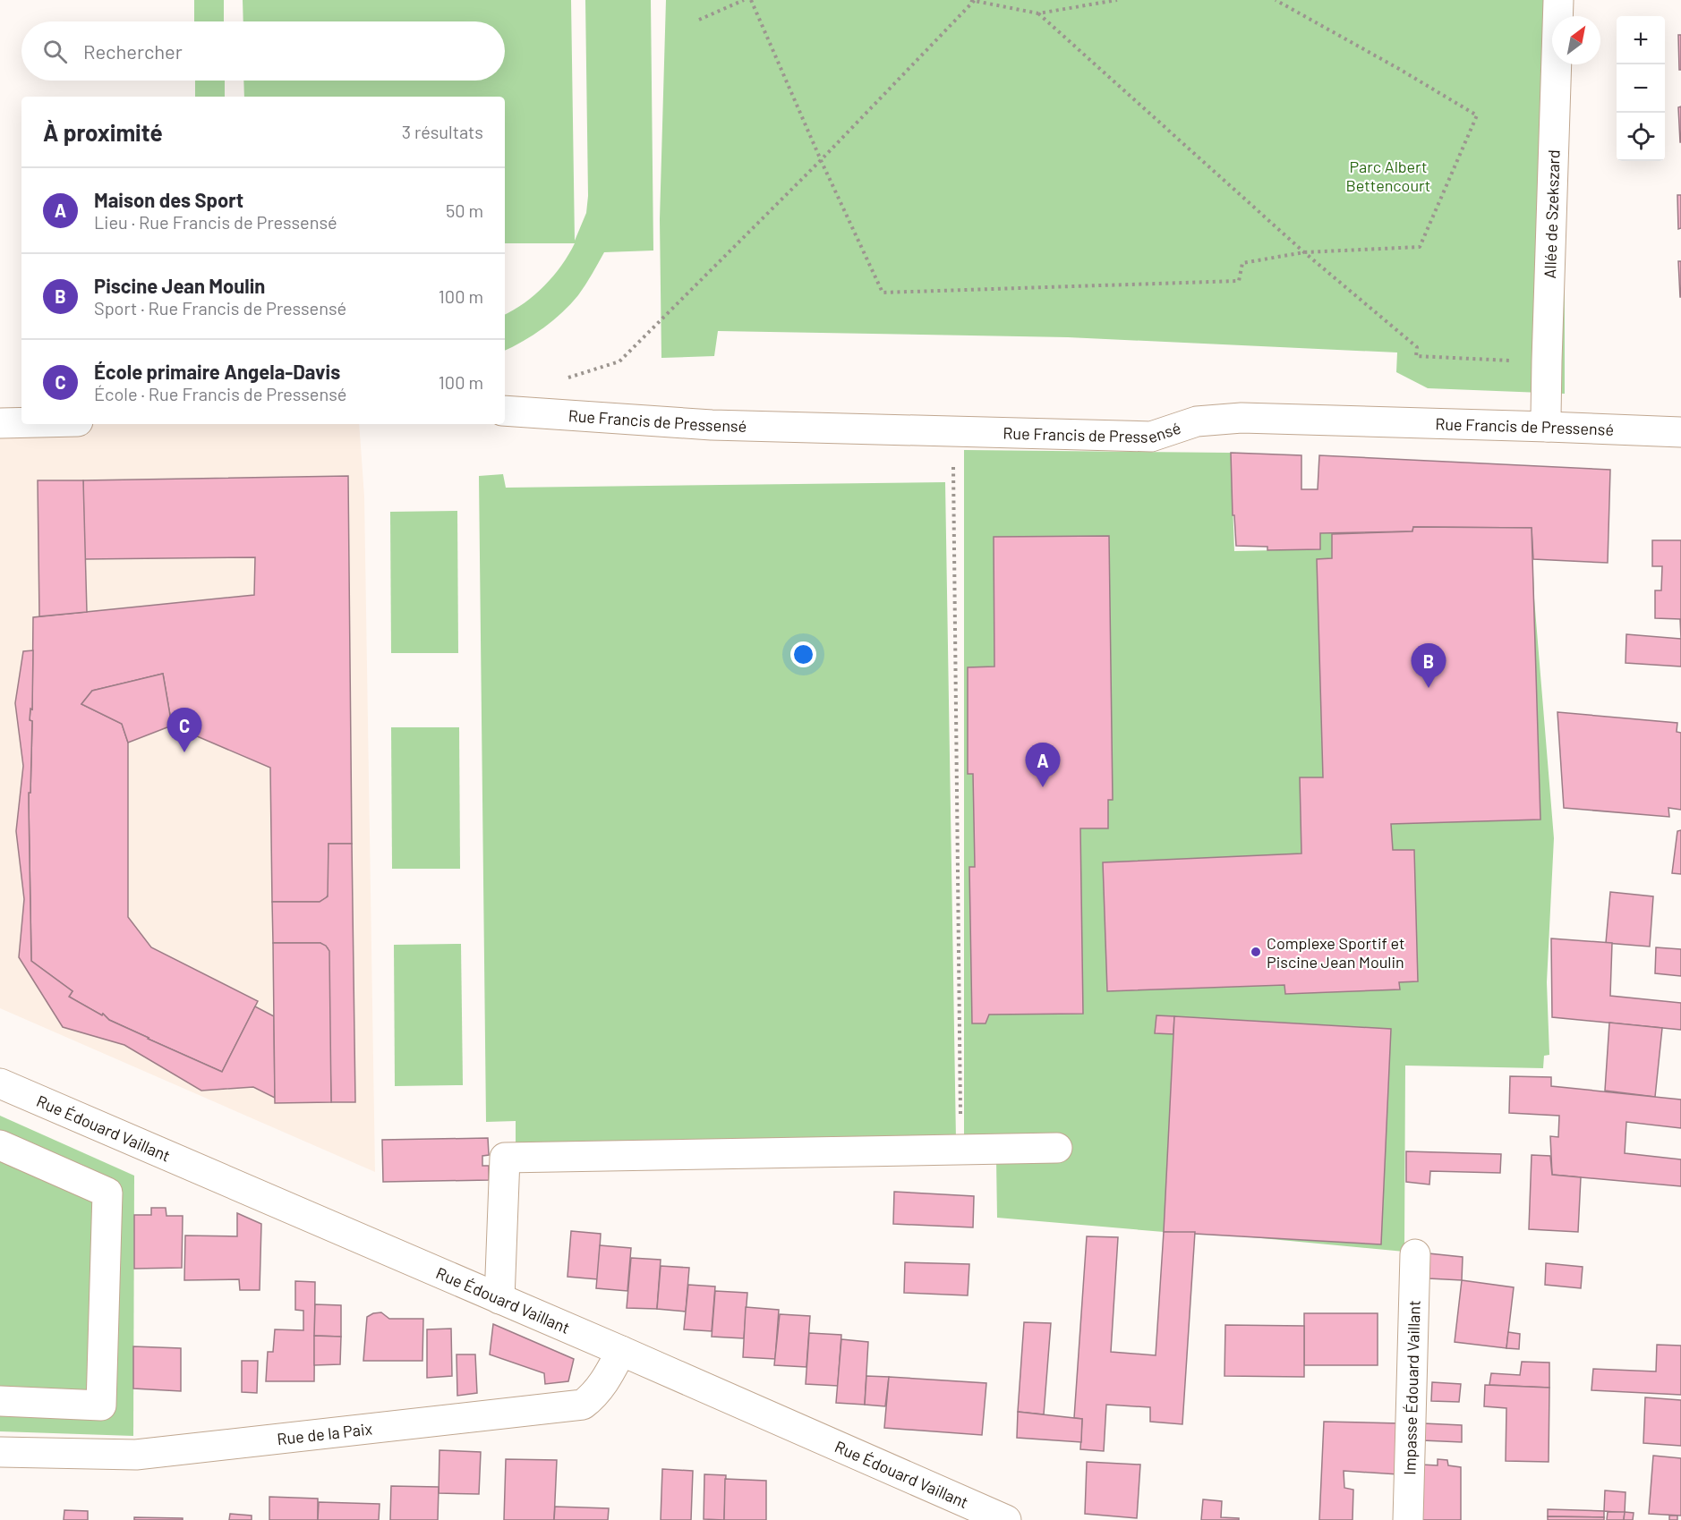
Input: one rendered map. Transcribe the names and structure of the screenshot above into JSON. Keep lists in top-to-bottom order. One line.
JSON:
{"streets":{"street":["Allée de Szekszard","Rue Francis de Pressensé","Rue Édouard Vaillant","Impasse Édouard Vaillant","Rue de la Paix"]},"crossings":[["Allée de Szekszard","Rue Francis de Pressensé"],["Rue Édouard Vaillant","Rue de la Paix"]],"parks":["Parc Albert Bettencourt"],"places":["Complexe Sportif et Piscine Jean Moulin"],"north":"top right","page":{"map_buttons":["+","−"],"search":"Rechercher","heading":["À proximité","3 résultats"],"list":[{"mark":"A","name":"Maison des Sport","note":"Lieu · Rue Francis de Pressensé","value":"50 m"},{"mark":"B","name":"Piscine Jean Moulin","note":"Sport · Rue Francis de Pressensé","value":"100 m"},{"mark":"C","name":"École primaire Angela-Davis","note":"École · Rue Francis de Pressensé","value":"100 m"}],"pins":["B","C","A"]}}
